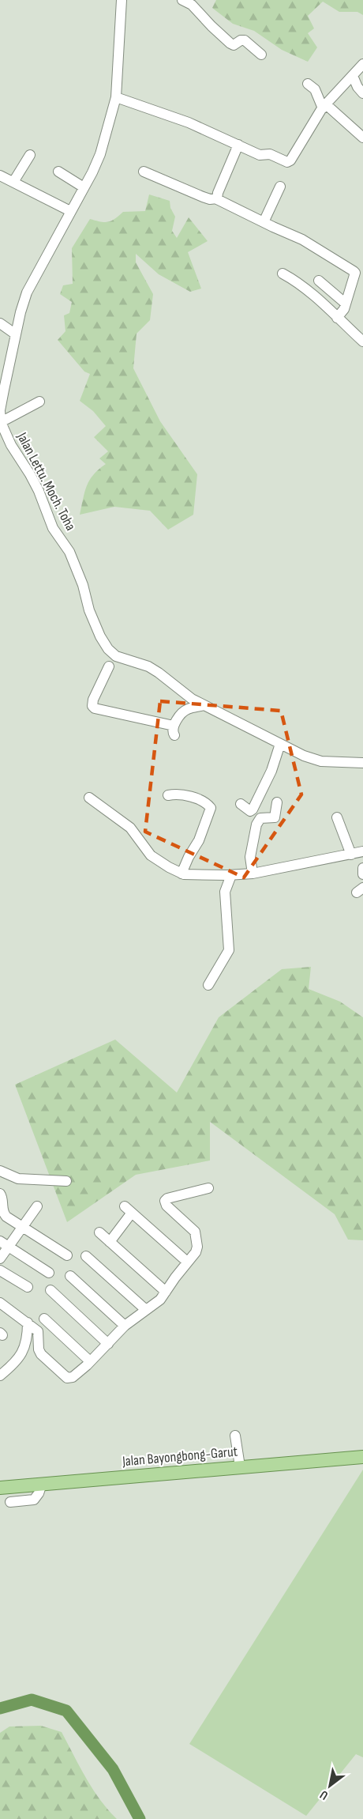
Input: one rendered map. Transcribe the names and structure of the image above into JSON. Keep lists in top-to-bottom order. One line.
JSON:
{"streets":{"main road":["Jalan Bayongbong-Garut"],"street":["Jalan Lettu. Moch. Toha"]},"north":"bottom left"}
